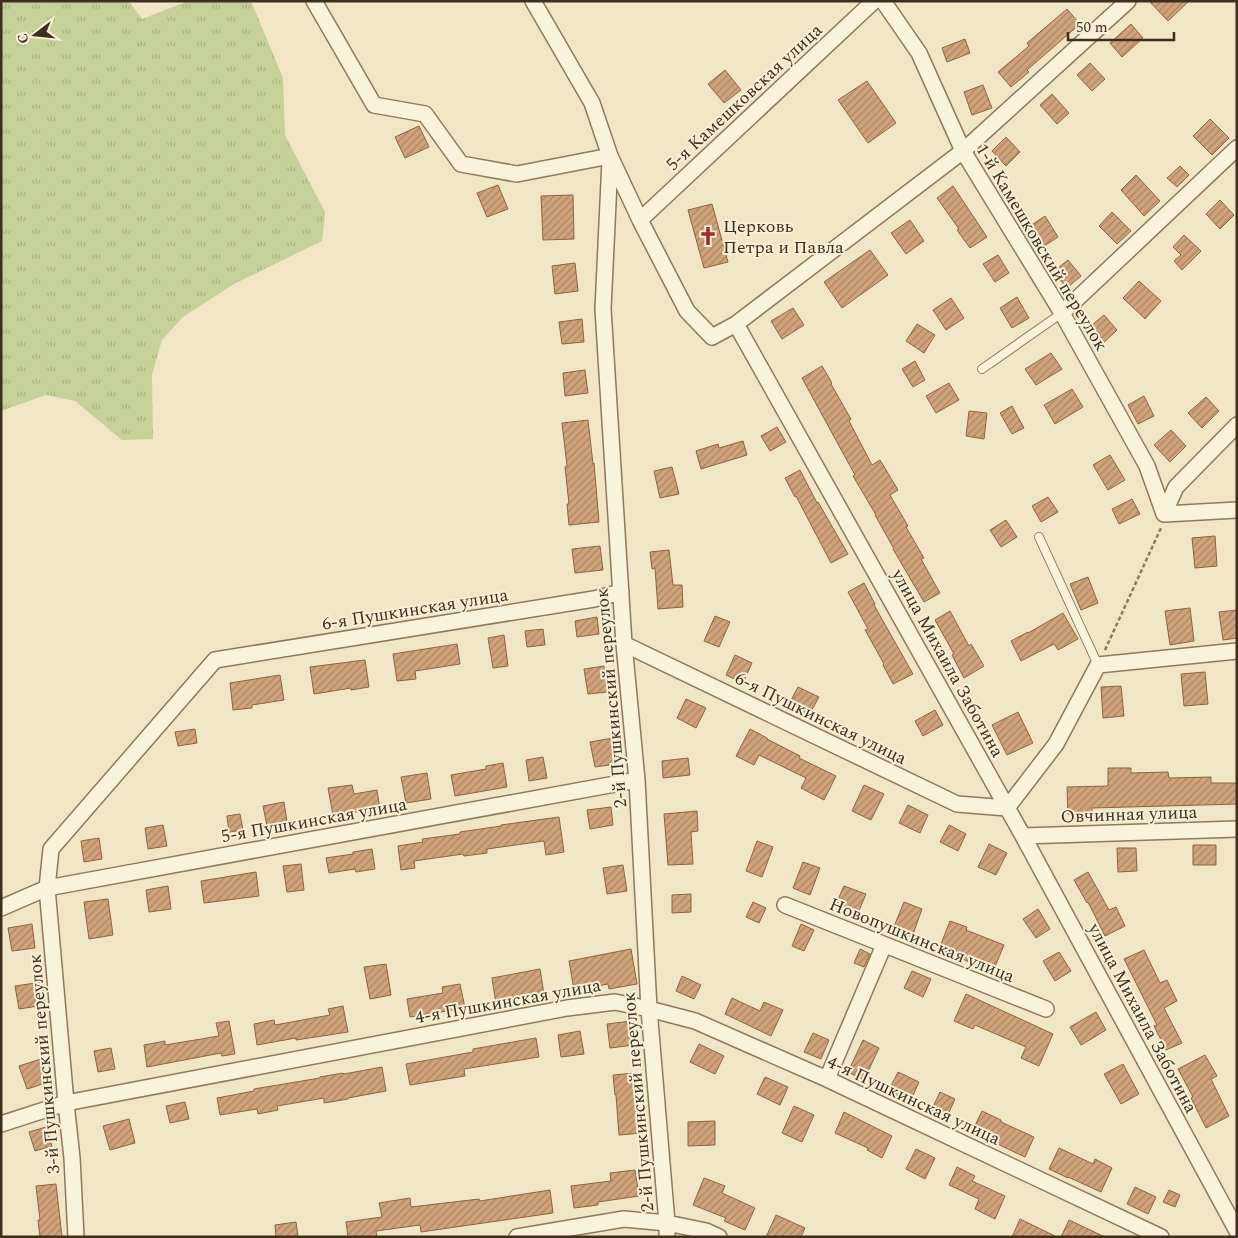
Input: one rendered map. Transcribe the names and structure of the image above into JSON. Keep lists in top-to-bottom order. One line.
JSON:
{"streets":{"street":["5-я Камешковская улица","1-й Камешковский переулок","6-я Пушкинская улица","улица Михаила Заботина","2-й Пушкинский переулок","Овчинная улица","5-я Пушкинская улица","Новопушкинская улица","4-я Пушкинская улица","3-й Пушкинский переулок"]},"crossings":[["6-я Пушкинская улица","улица Михаила Заботина"],["6-я Пушкинская улица","2-й Пушкинский переулок"],["6-я Пушкинская улица","3-й Пушкинский переулок"],["улица Михаила Заботина","Овчинная улица"],["2-й Пушкинский переулок","5-я Пушкинская улица"],["2-й Пушкинский переулок","4-я Пушкинская улица"],["5-я Пушкинская улица","3-й Пушкинский переулок"],["4-я Пушкинская улица","3-й Пушкинский переулок"]],"places":{"church":["Церковь Петра и Павла"]},"scale_bar":"50 m","north":"left"}
